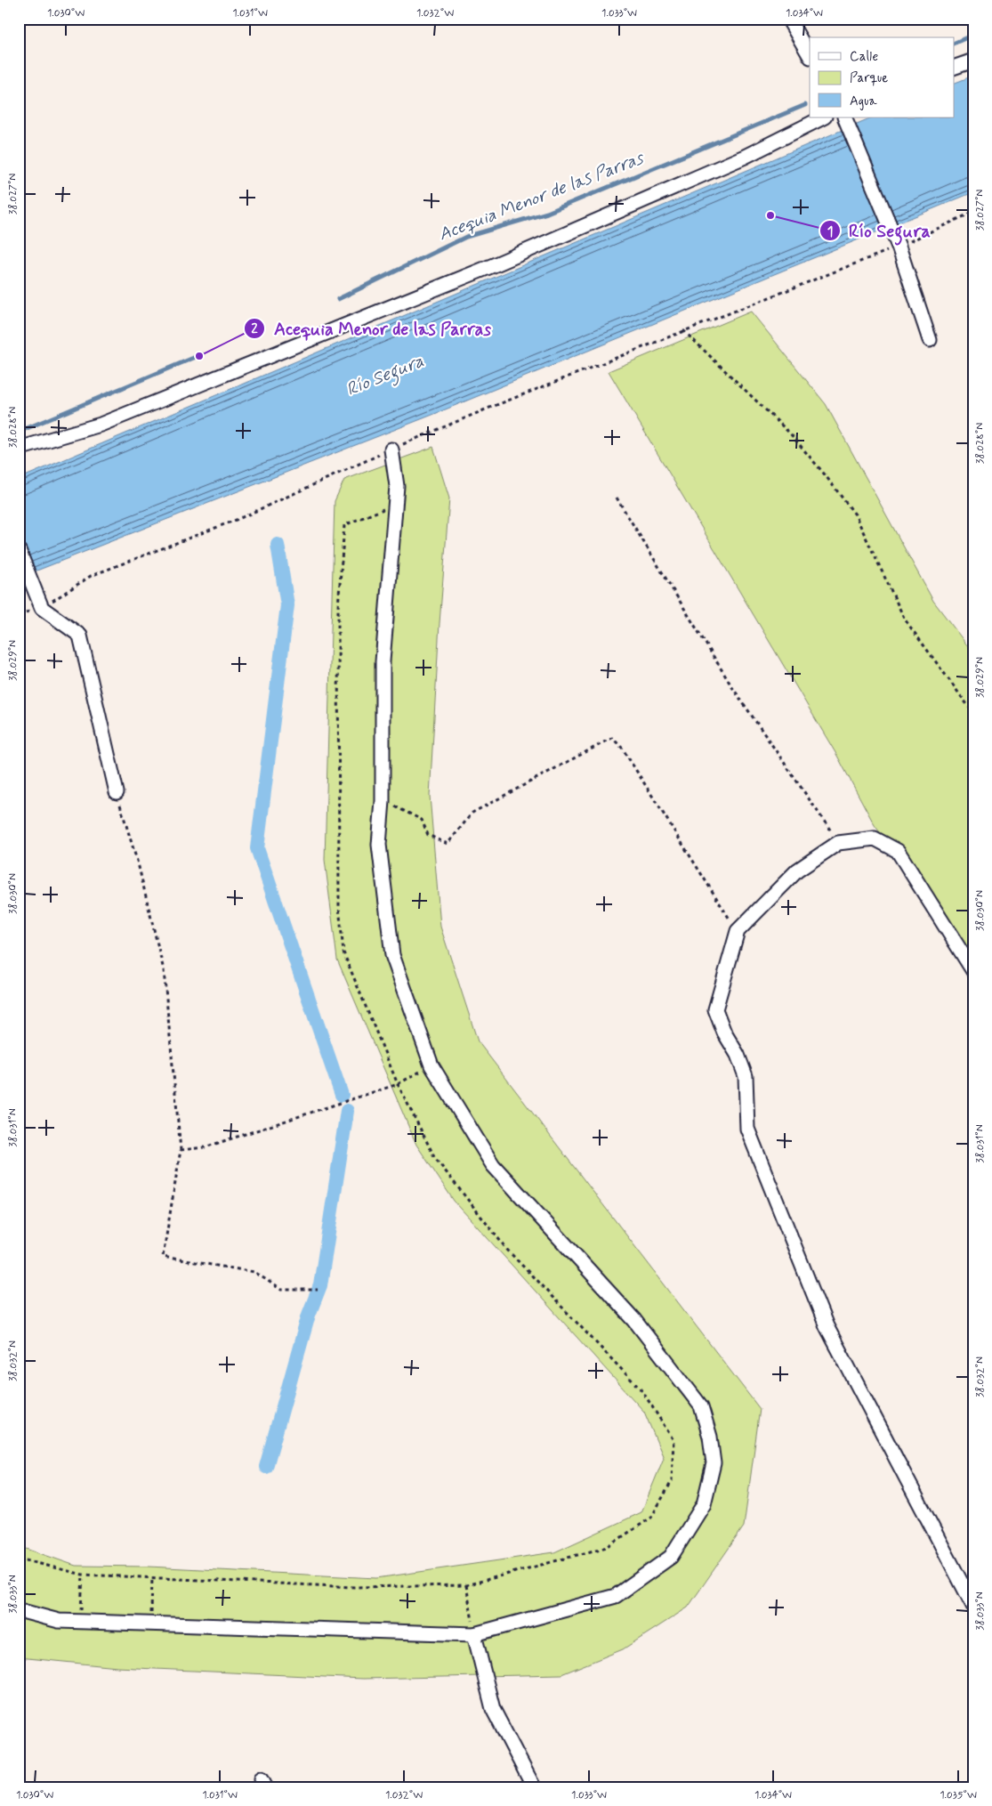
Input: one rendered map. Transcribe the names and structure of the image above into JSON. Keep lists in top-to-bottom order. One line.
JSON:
{"water":["Acequia Menor de las Parras","Río Segura"],"places":["Río Segura","Acequia Menor de las Parras"],"legend":["Calle","Parque","Agua"],"coordinates":["1.030°W","1.031°W","1.032°W","1.033°W","1.034°W","38.027°N","38.028°N","38.029°N","38.030°N","38.031°N","38.032°N","38.033°N","1.035°W"]}
